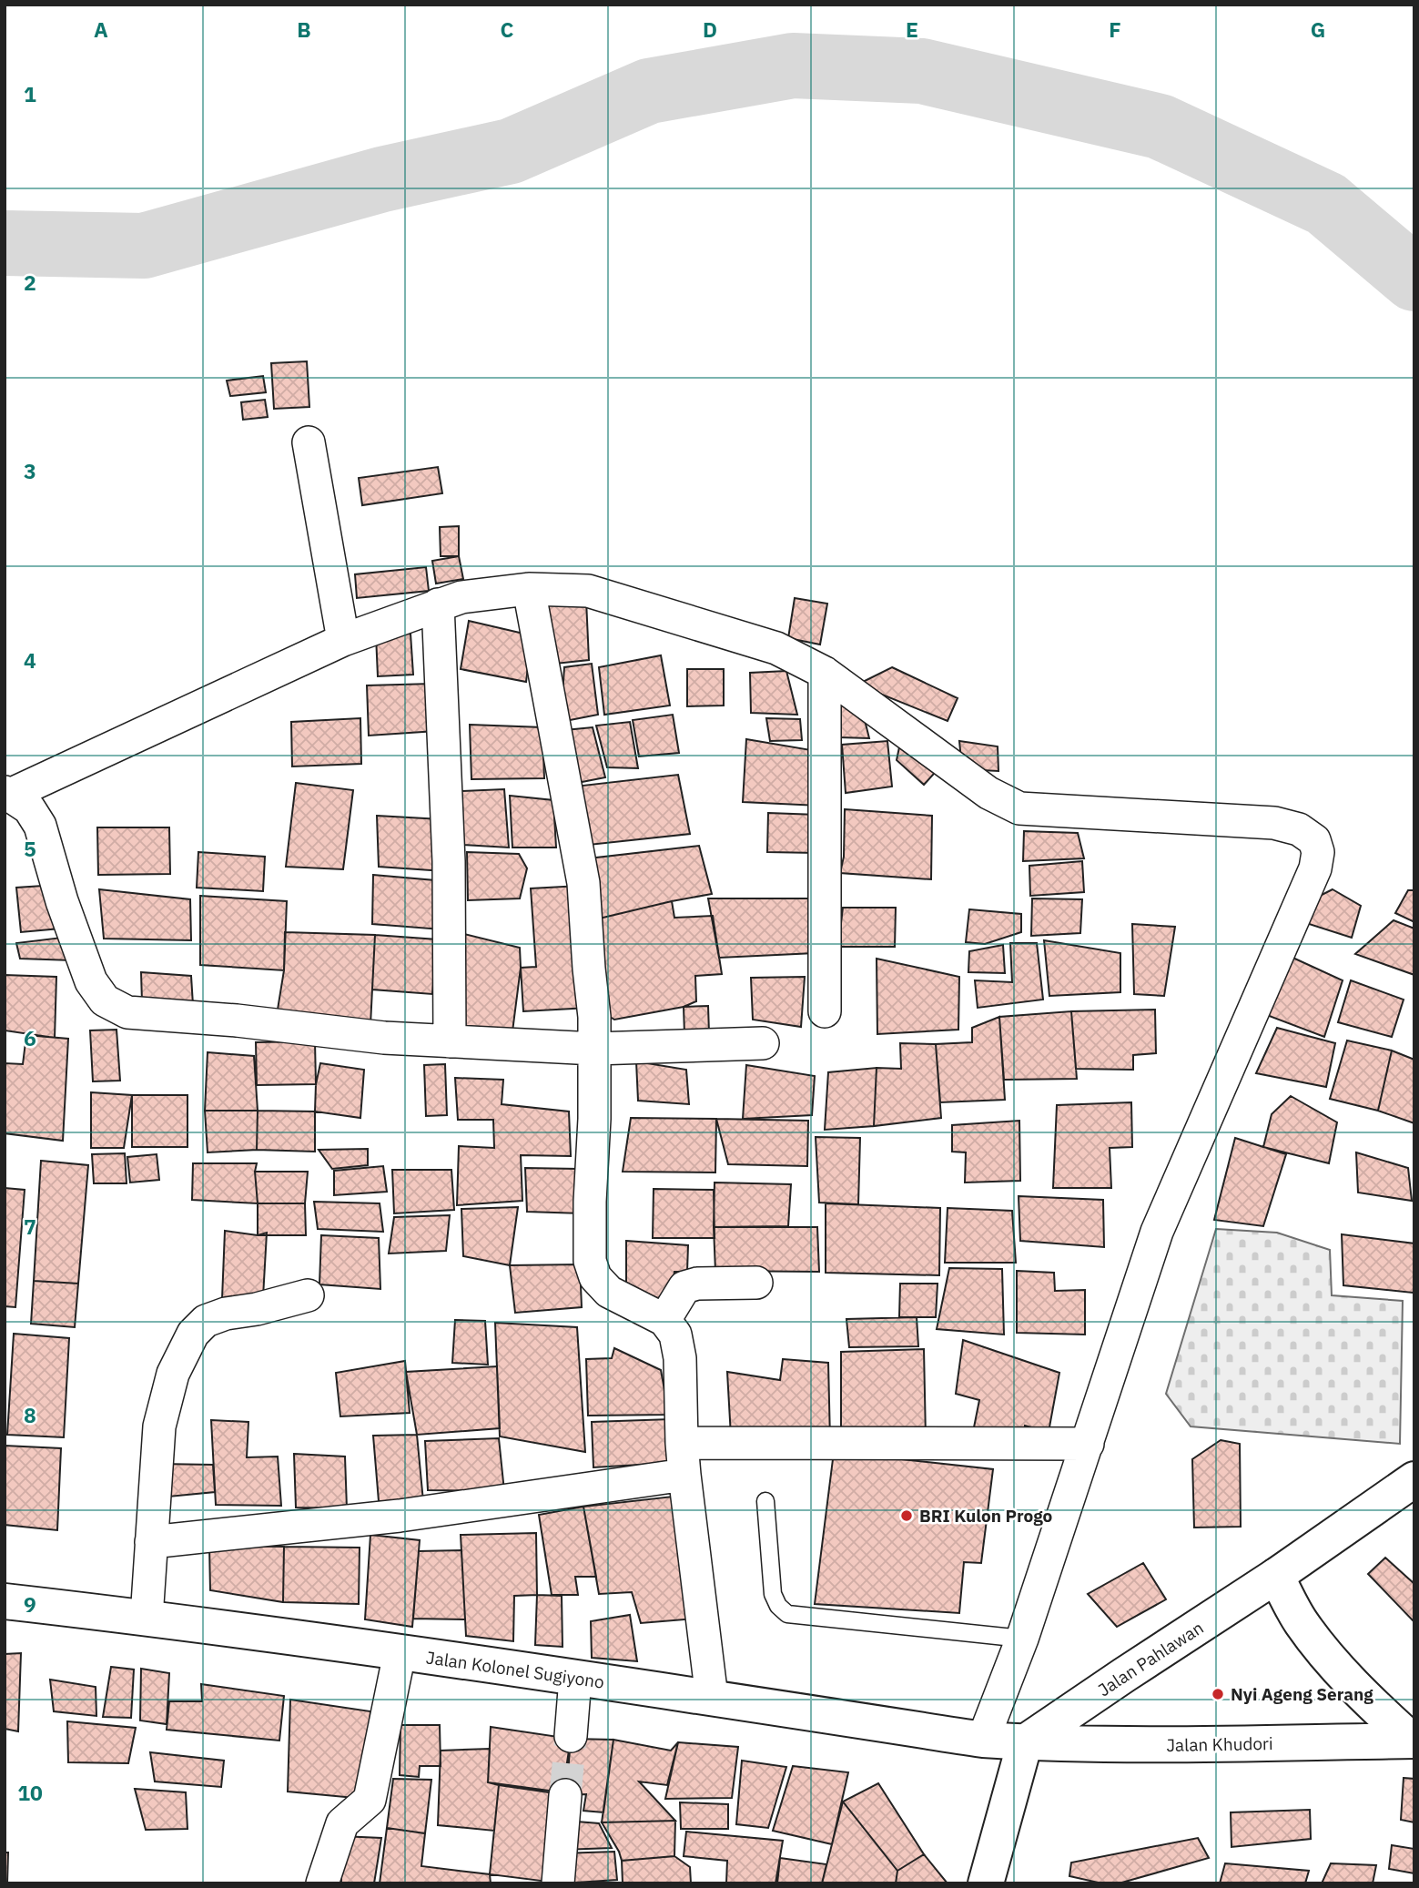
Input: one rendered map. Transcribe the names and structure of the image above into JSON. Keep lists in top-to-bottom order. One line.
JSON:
{"streets":{"main road":["Jalan Pahlawan","Jalan Kolonel Sugiyono","Jalan Khudori"]},"crossings":[["Jalan Pahlawan","Jalan Kolonel Sugiyono"],["Jalan Pahlawan","Jalan Khudori"],["Jalan Kolonel Sugiyono","Jalan Khudori"]],"places":["BRI Kulon Progo","Nyi Ageng Serang"],"grid":{"columns":["A","B","C","D","E","F","G"],"rows":["1","2","3","4","5","6","7","8","9","10"]}}
